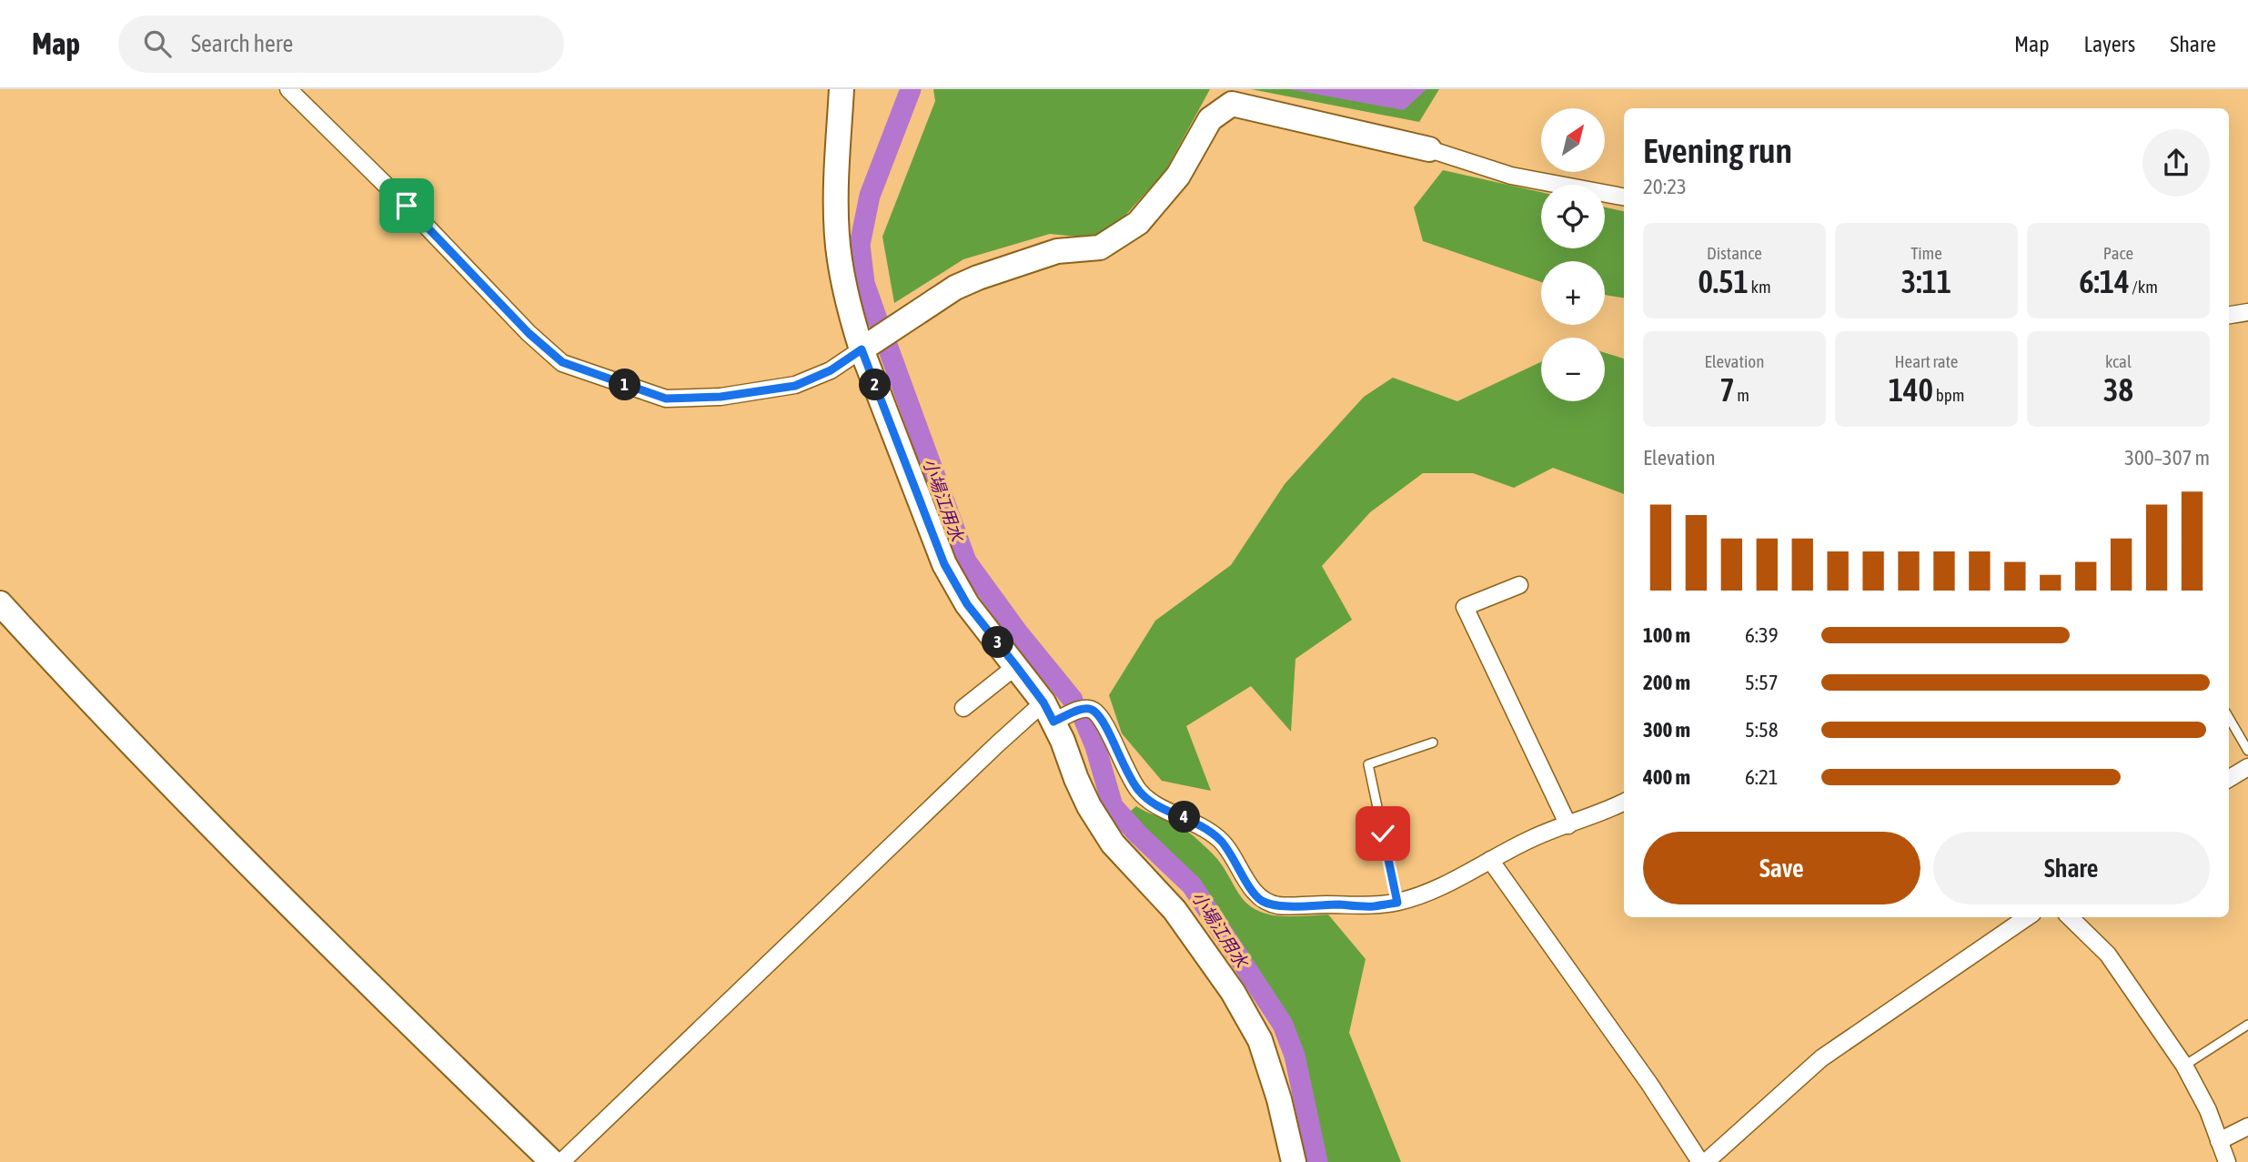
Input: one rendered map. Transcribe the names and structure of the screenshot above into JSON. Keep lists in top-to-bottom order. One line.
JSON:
{"water":["小場江用水"],"north":"top right","page":{"header":"Map","search":"Search here","nav":["Map","Layers","Share"],"map_buttons":["+","−"],"heading":["Evening run","20:23"],"stats":[["Distance","0.51 km"],["Time","3:11"],["Pace","6:14 /km"],["Elevation","7 m"],["Heart rate","140 bpm"],["kcal","38"]],"pins":["1","2","3","4"],"chart":["Elevation","300–307 m"],"list":[{"name":"100 m","note":"6:39"},{"name":"200 m","note":"5:57"},{"name":"300 m","note":"5:58"},{"name":"400 m","note":"6:21"}],"buttons":["Save","Share"]}}
